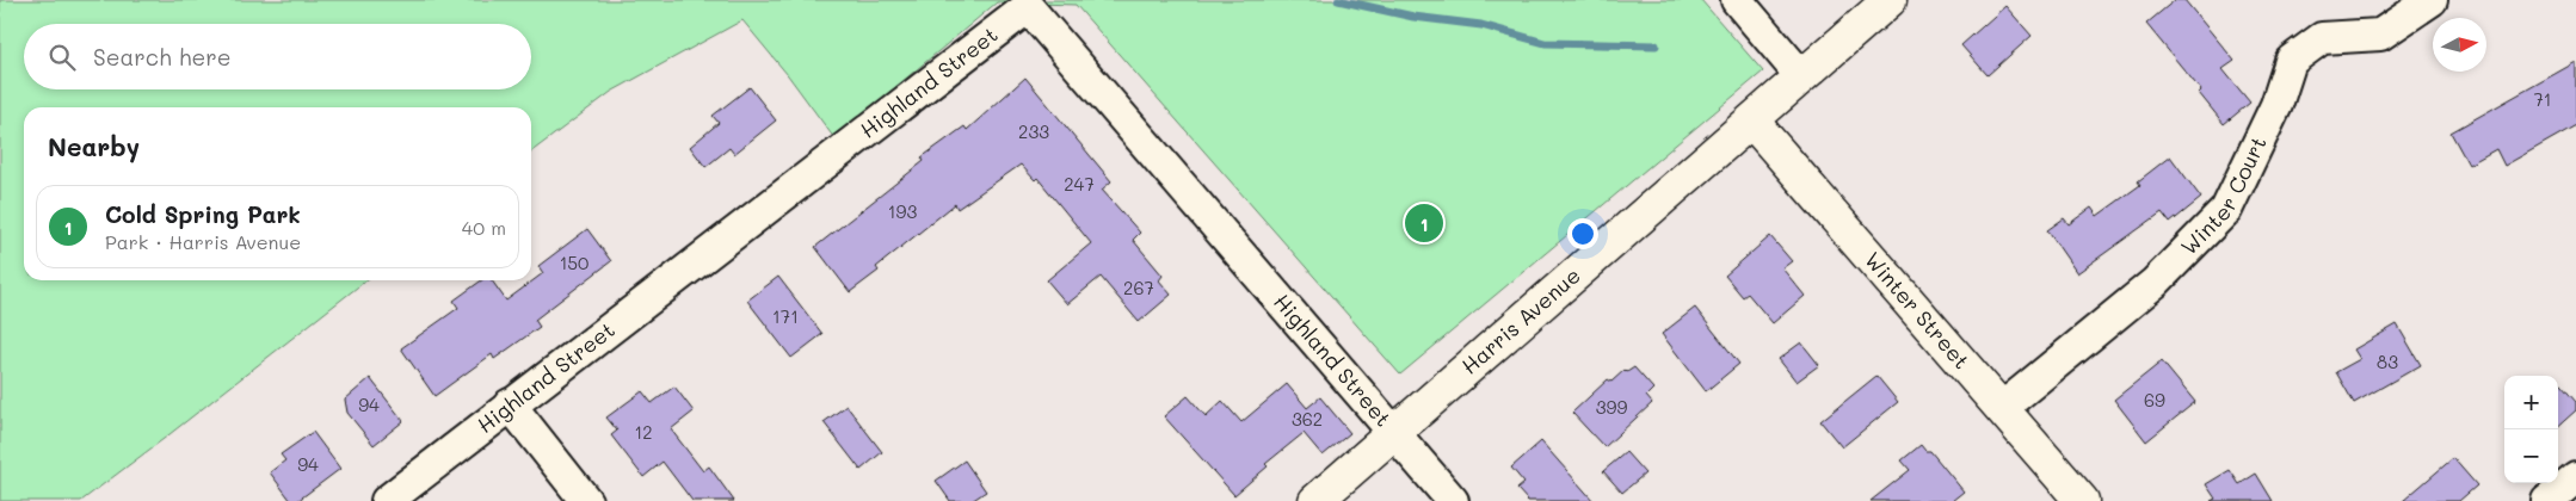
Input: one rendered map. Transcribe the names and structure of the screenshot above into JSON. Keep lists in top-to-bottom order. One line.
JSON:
{"streets":{"main road":["Winter Street","Harris Avenue"],"street":["Highland Street","Winter Court"]},"crossings":[["Highland Street","Harris Avenue"],["Winter Court","Winter Street"],["Winter Street","Harris Avenue"]],"house_numbers":["71","233","247","193","150","267","171","83","69","94","399","362","12","94"],"north":"right","page":{"search":"Search here","heading":"Nearby","list":[{"mark":"1","name":"Cold Spring Park","note":"Park · Harris Avenue","value":"40 m"}],"pins":"1","map_buttons":["+","−"]}}
